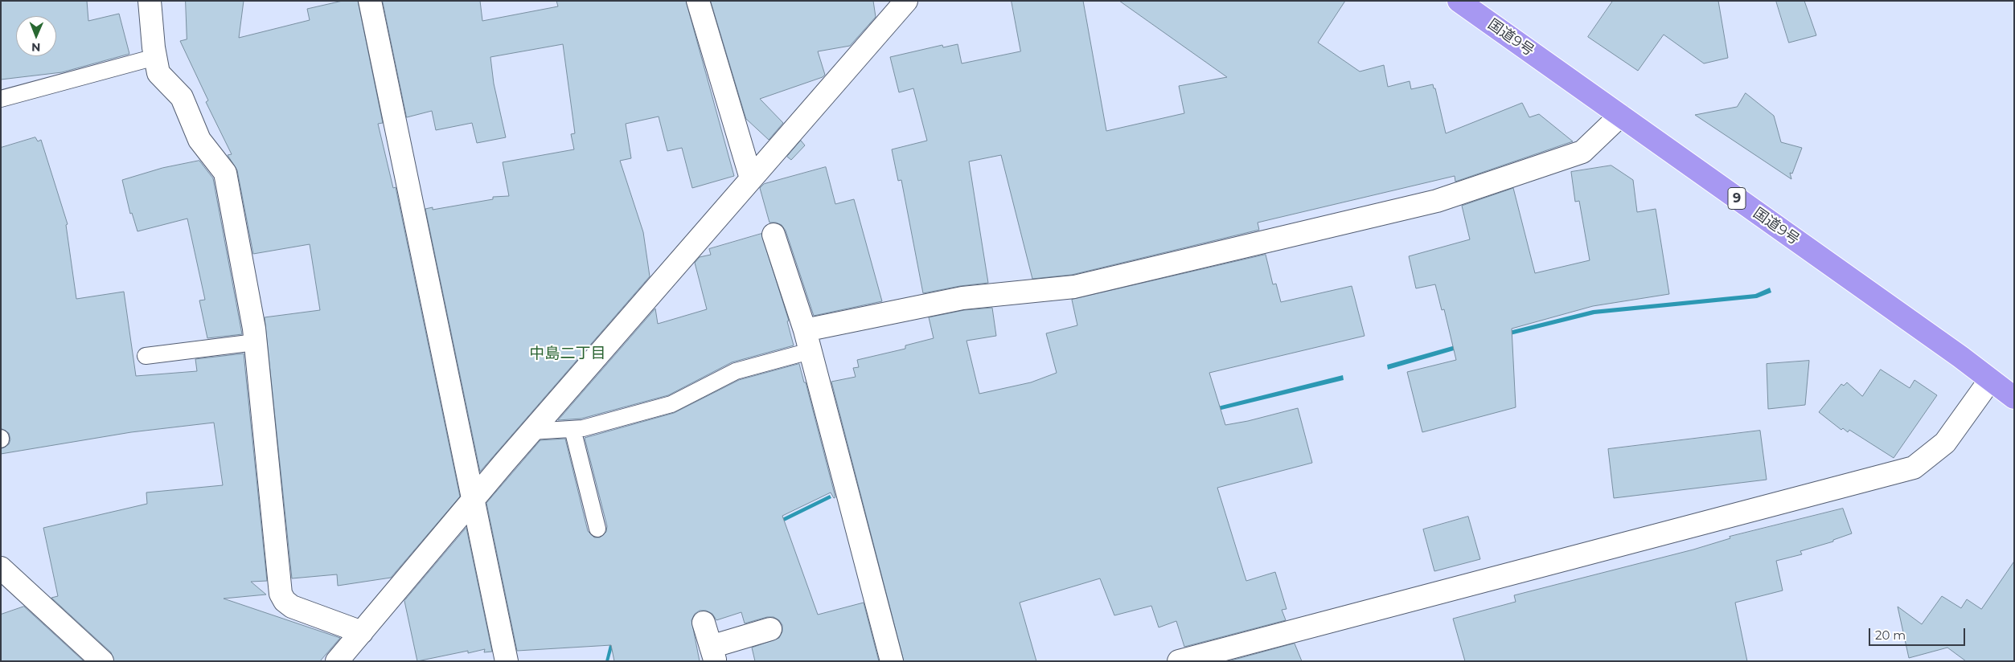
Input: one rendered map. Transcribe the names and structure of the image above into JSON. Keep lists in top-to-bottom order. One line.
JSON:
{"streets":{"highway":["国道9号","9"]},"districts":["中島二丁目"],"scale_bar":"20 m","north":"bottom"}
